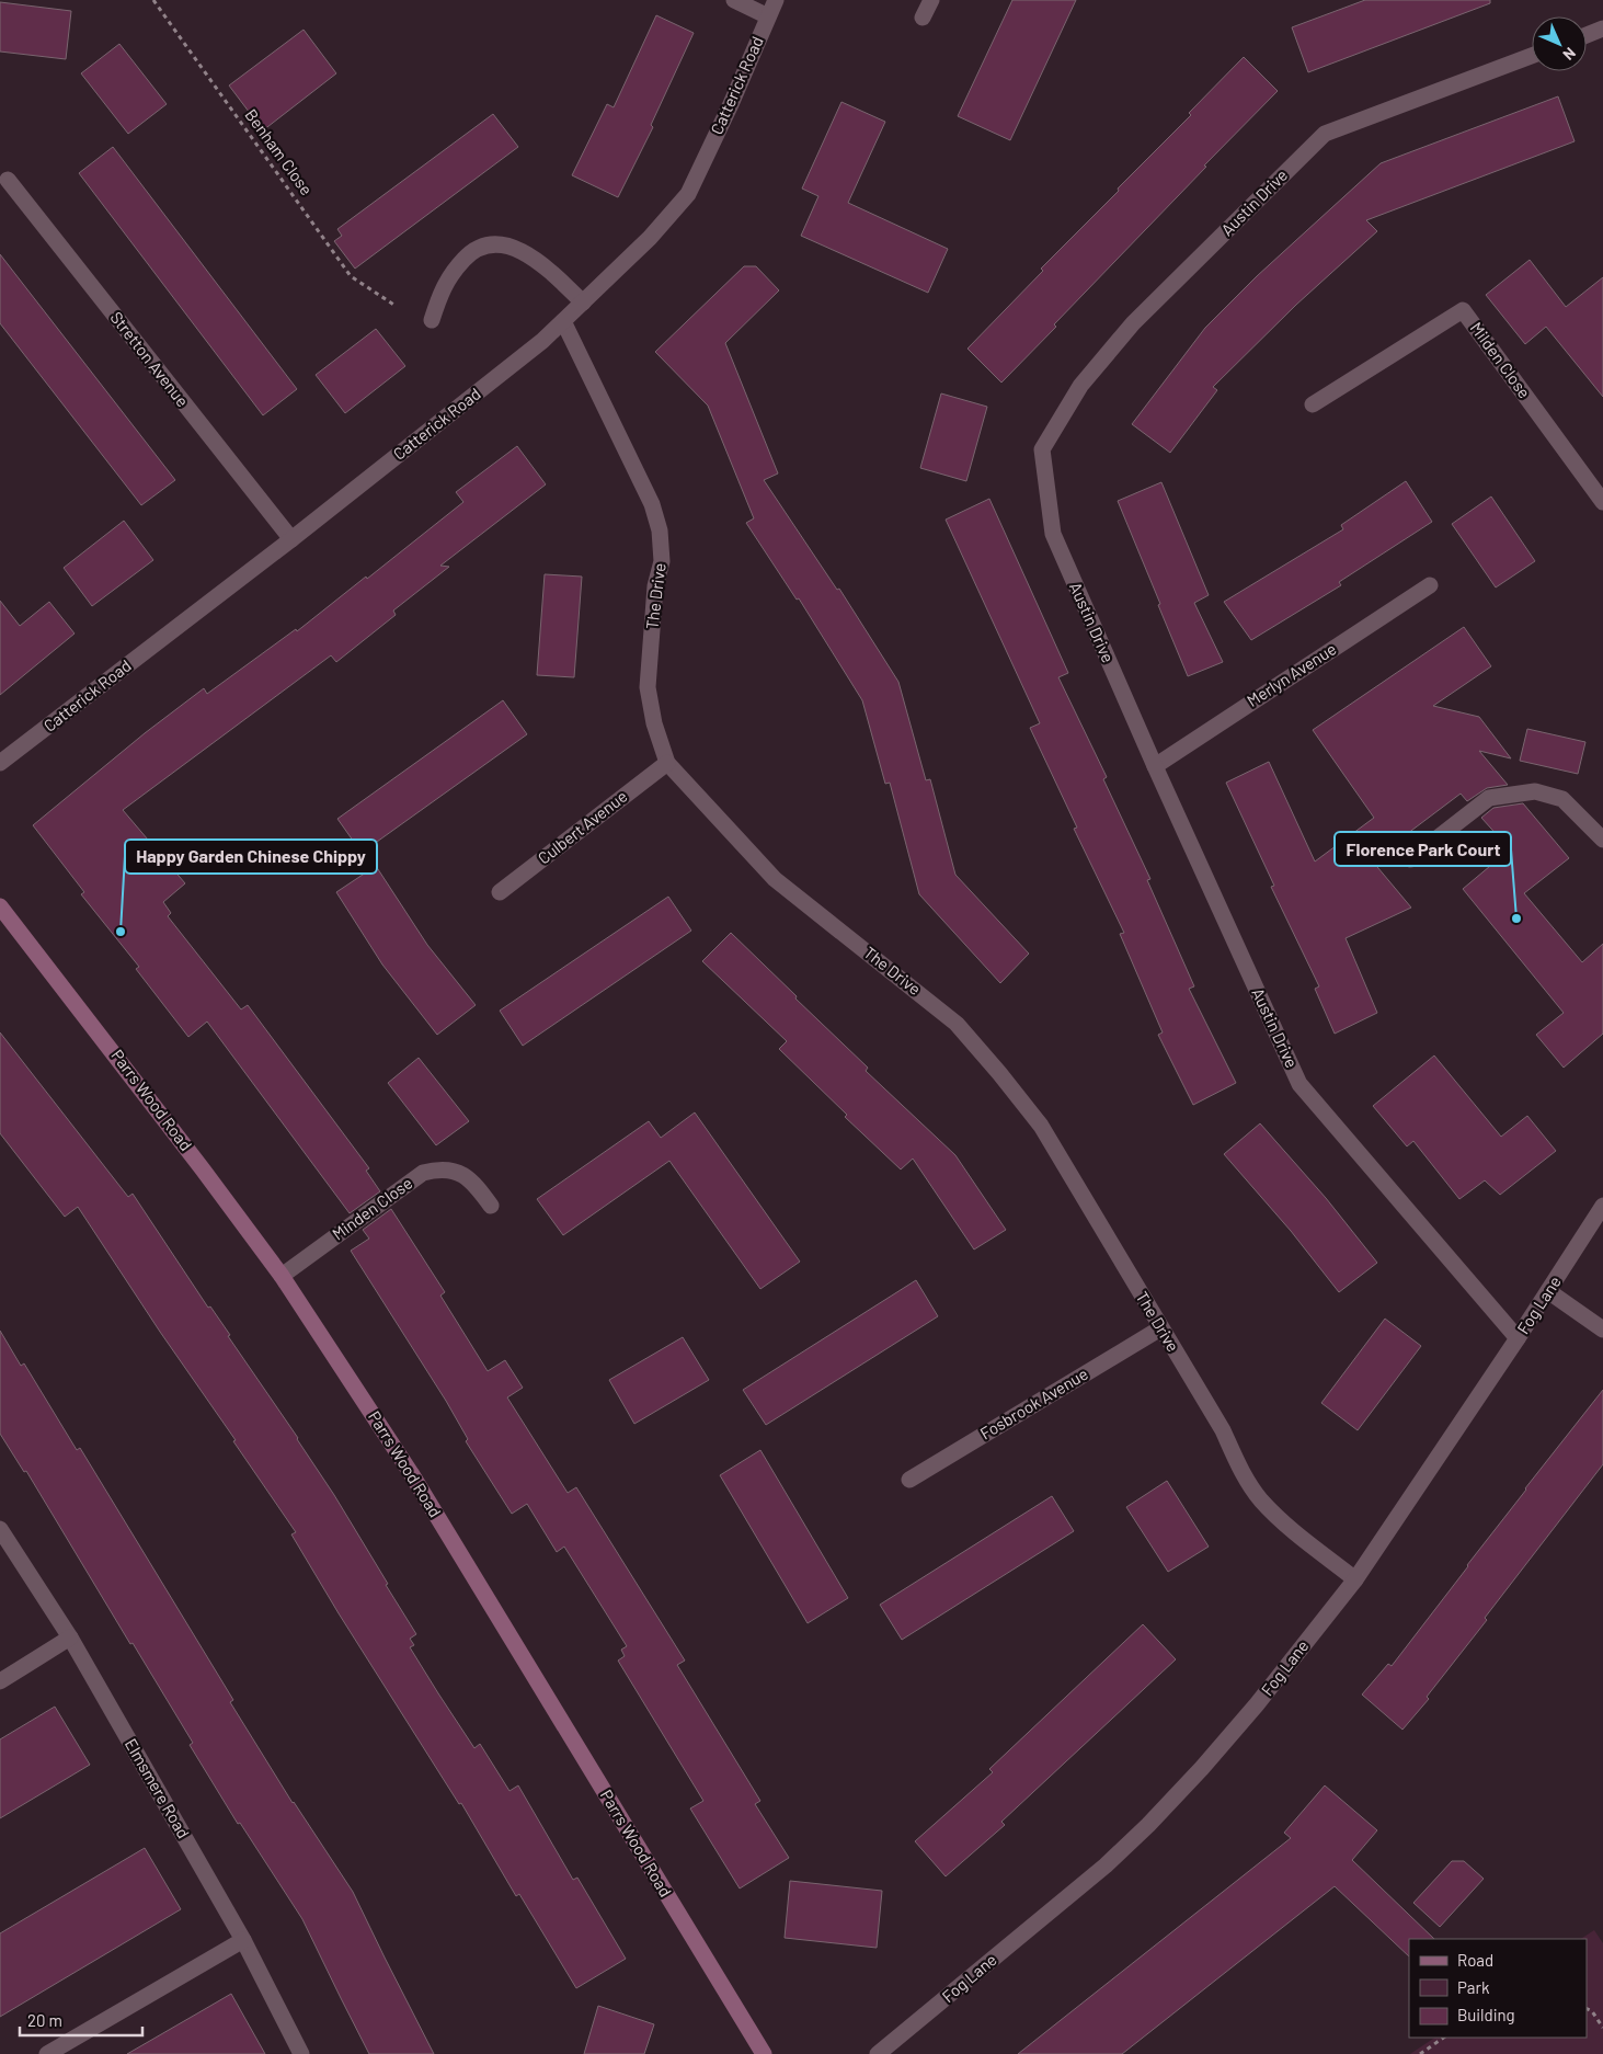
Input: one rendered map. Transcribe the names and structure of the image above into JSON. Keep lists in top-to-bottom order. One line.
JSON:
{"streets":{"street":["Catterick Road","Austin Drive","Stretton Avenue","Milden Close","The Drive","Merlyn Avenue","Culbert Avenue","Parrs Wood Road","Minden Close","Fog Lane","Fosbrook Avenue","Elmsmere Road"],"path":["Benham Close"]},"crossings":[["Catterick Road","Stretton Avenue"],["Catterick Road","The Drive"],["Austin Drive","Merlyn Avenue"],["Austin Drive","Fog Lane"],["The Drive","Culbert Avenue"],["The Drive","Fog Lane"],["The Drive","Fosbrook Avenue"],["Parrs Wood Road","Minden Close"]],"places":["Florence Park Court","Happy Garden Chinese Chippy"],"legend":["Road","Park","Building"],"scale_bar":"20 m","north":"bottom right"}
